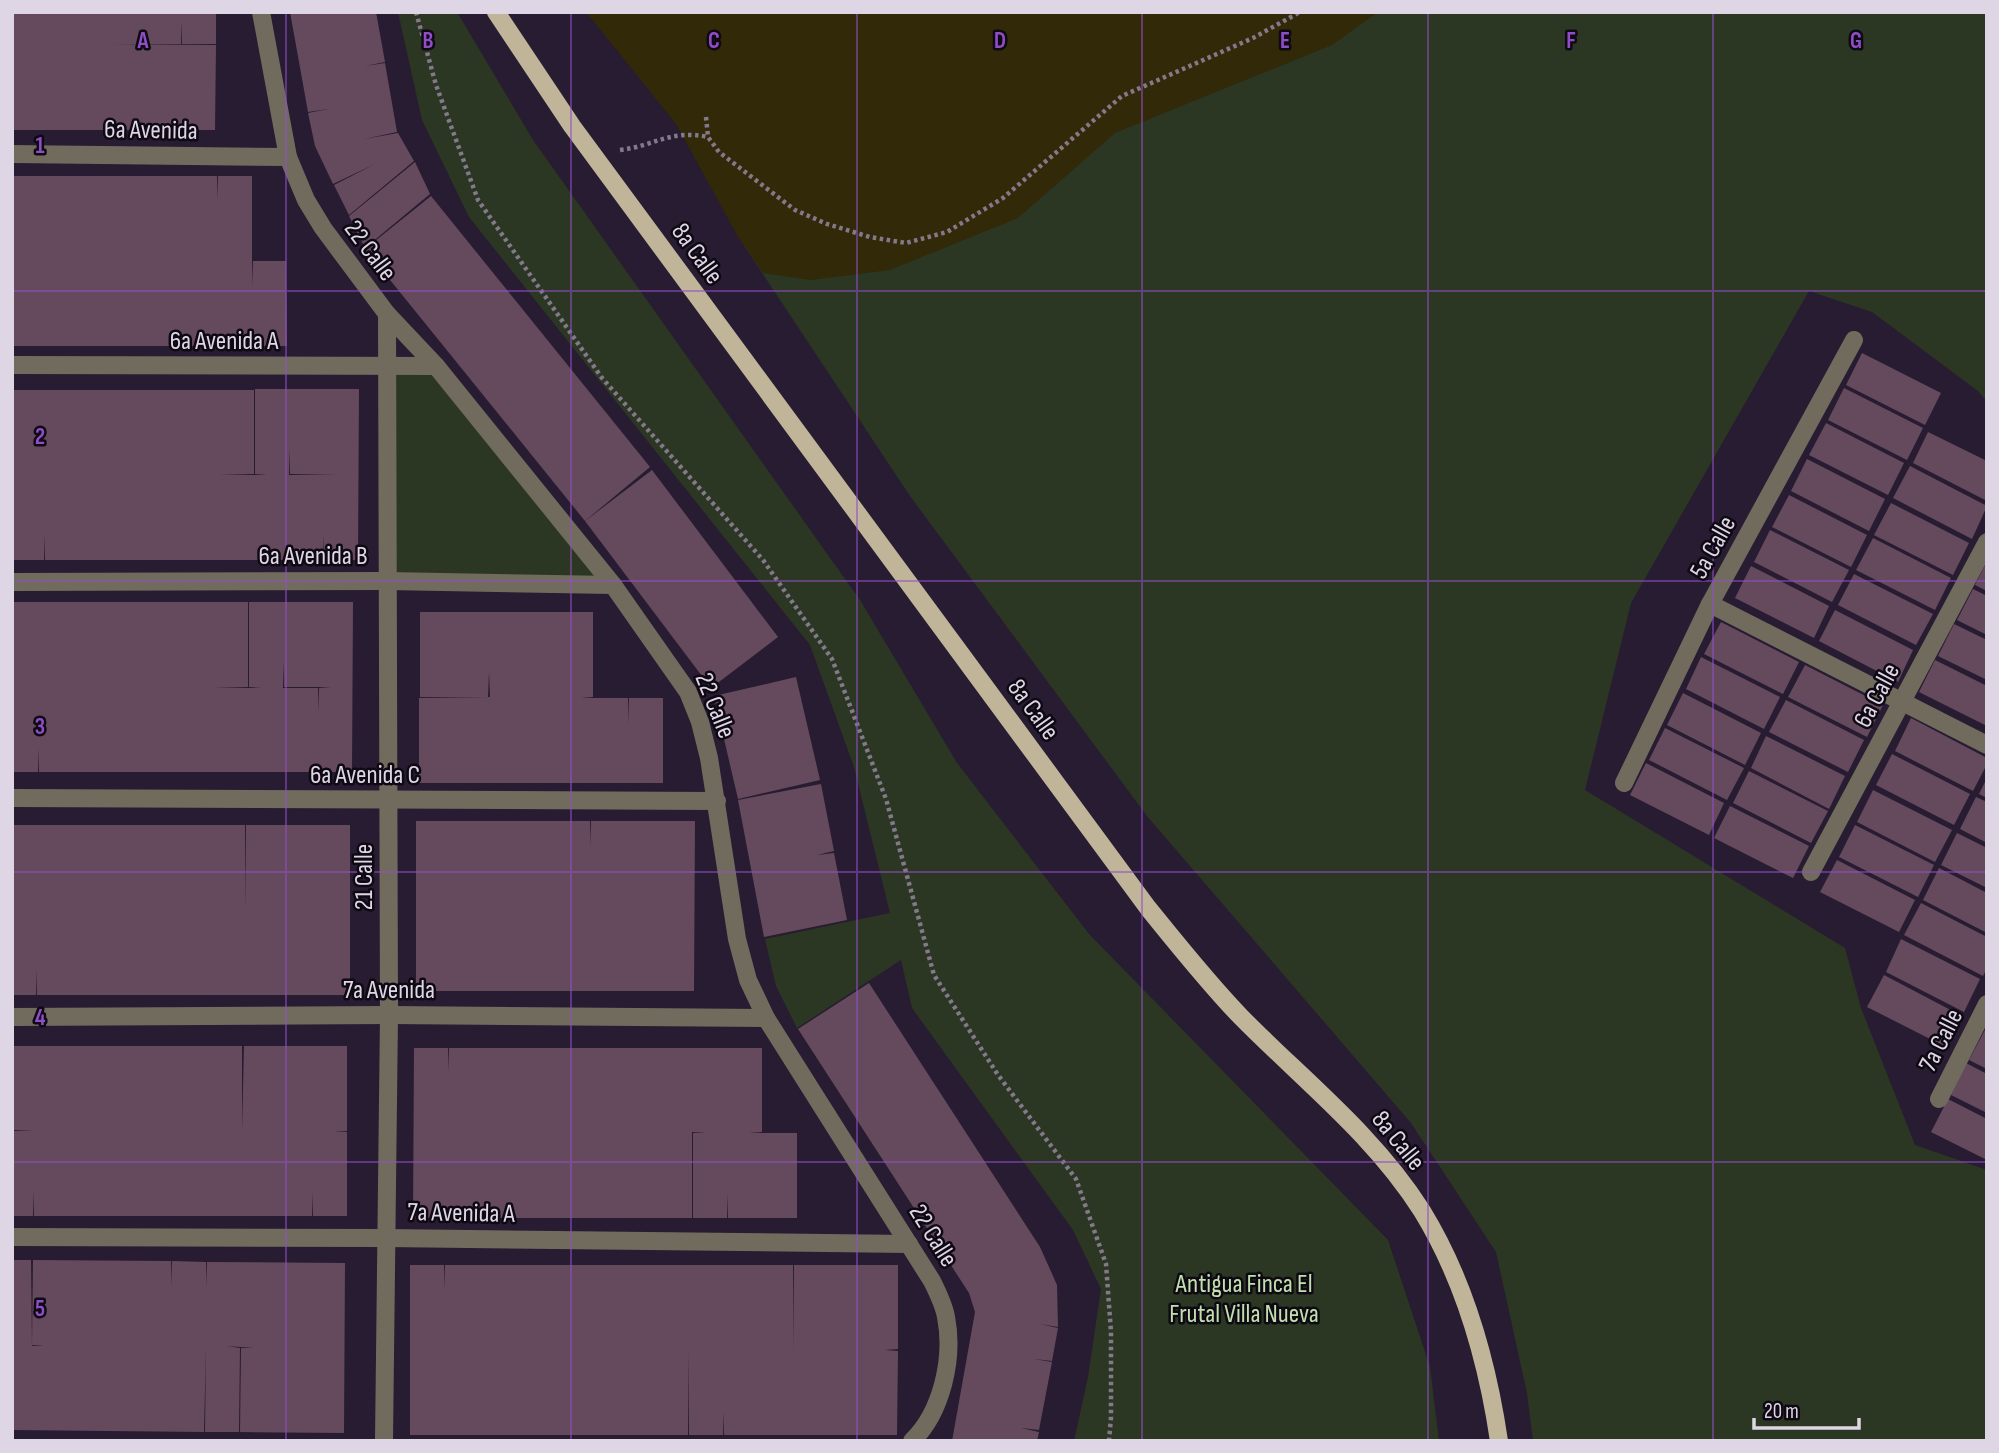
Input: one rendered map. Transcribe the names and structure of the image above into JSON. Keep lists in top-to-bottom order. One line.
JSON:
{"streets":{"main road":["8a Calle"],"street":["6a Avenida","22 Calle","6a Avenida A","5a Calle","6a Avenida B","6a Calle","6a Avenida C","21 Calle","7a Avenida","7a Calle","7a Avenida A"]},"crossings":[["6a Avenida","22 Calle"],["22 Calle","6a Avenida A"],["22 Calle","6a Avenida B"],["22 Calle","6a Avenida C"],["22 Calle","21 Calle"],["22 Calle","7a Avenida"],["22 Calle","7a Avenida A"],["6a Avenida A","21 Calle"],["6a Avenida B","21 Calle"],["6a Avenida C","21 Calle"],["21 Calle","7a Avenida"],["21 Calle","7a Avenida A"]],"parks":["Antigua Finca El Frutal Villa Nueva"],"scale_bar":"20 m","grid":{"columns":["A","B","C","D","E","F","G"],"rows":["1","2","3","4","5"]}}
